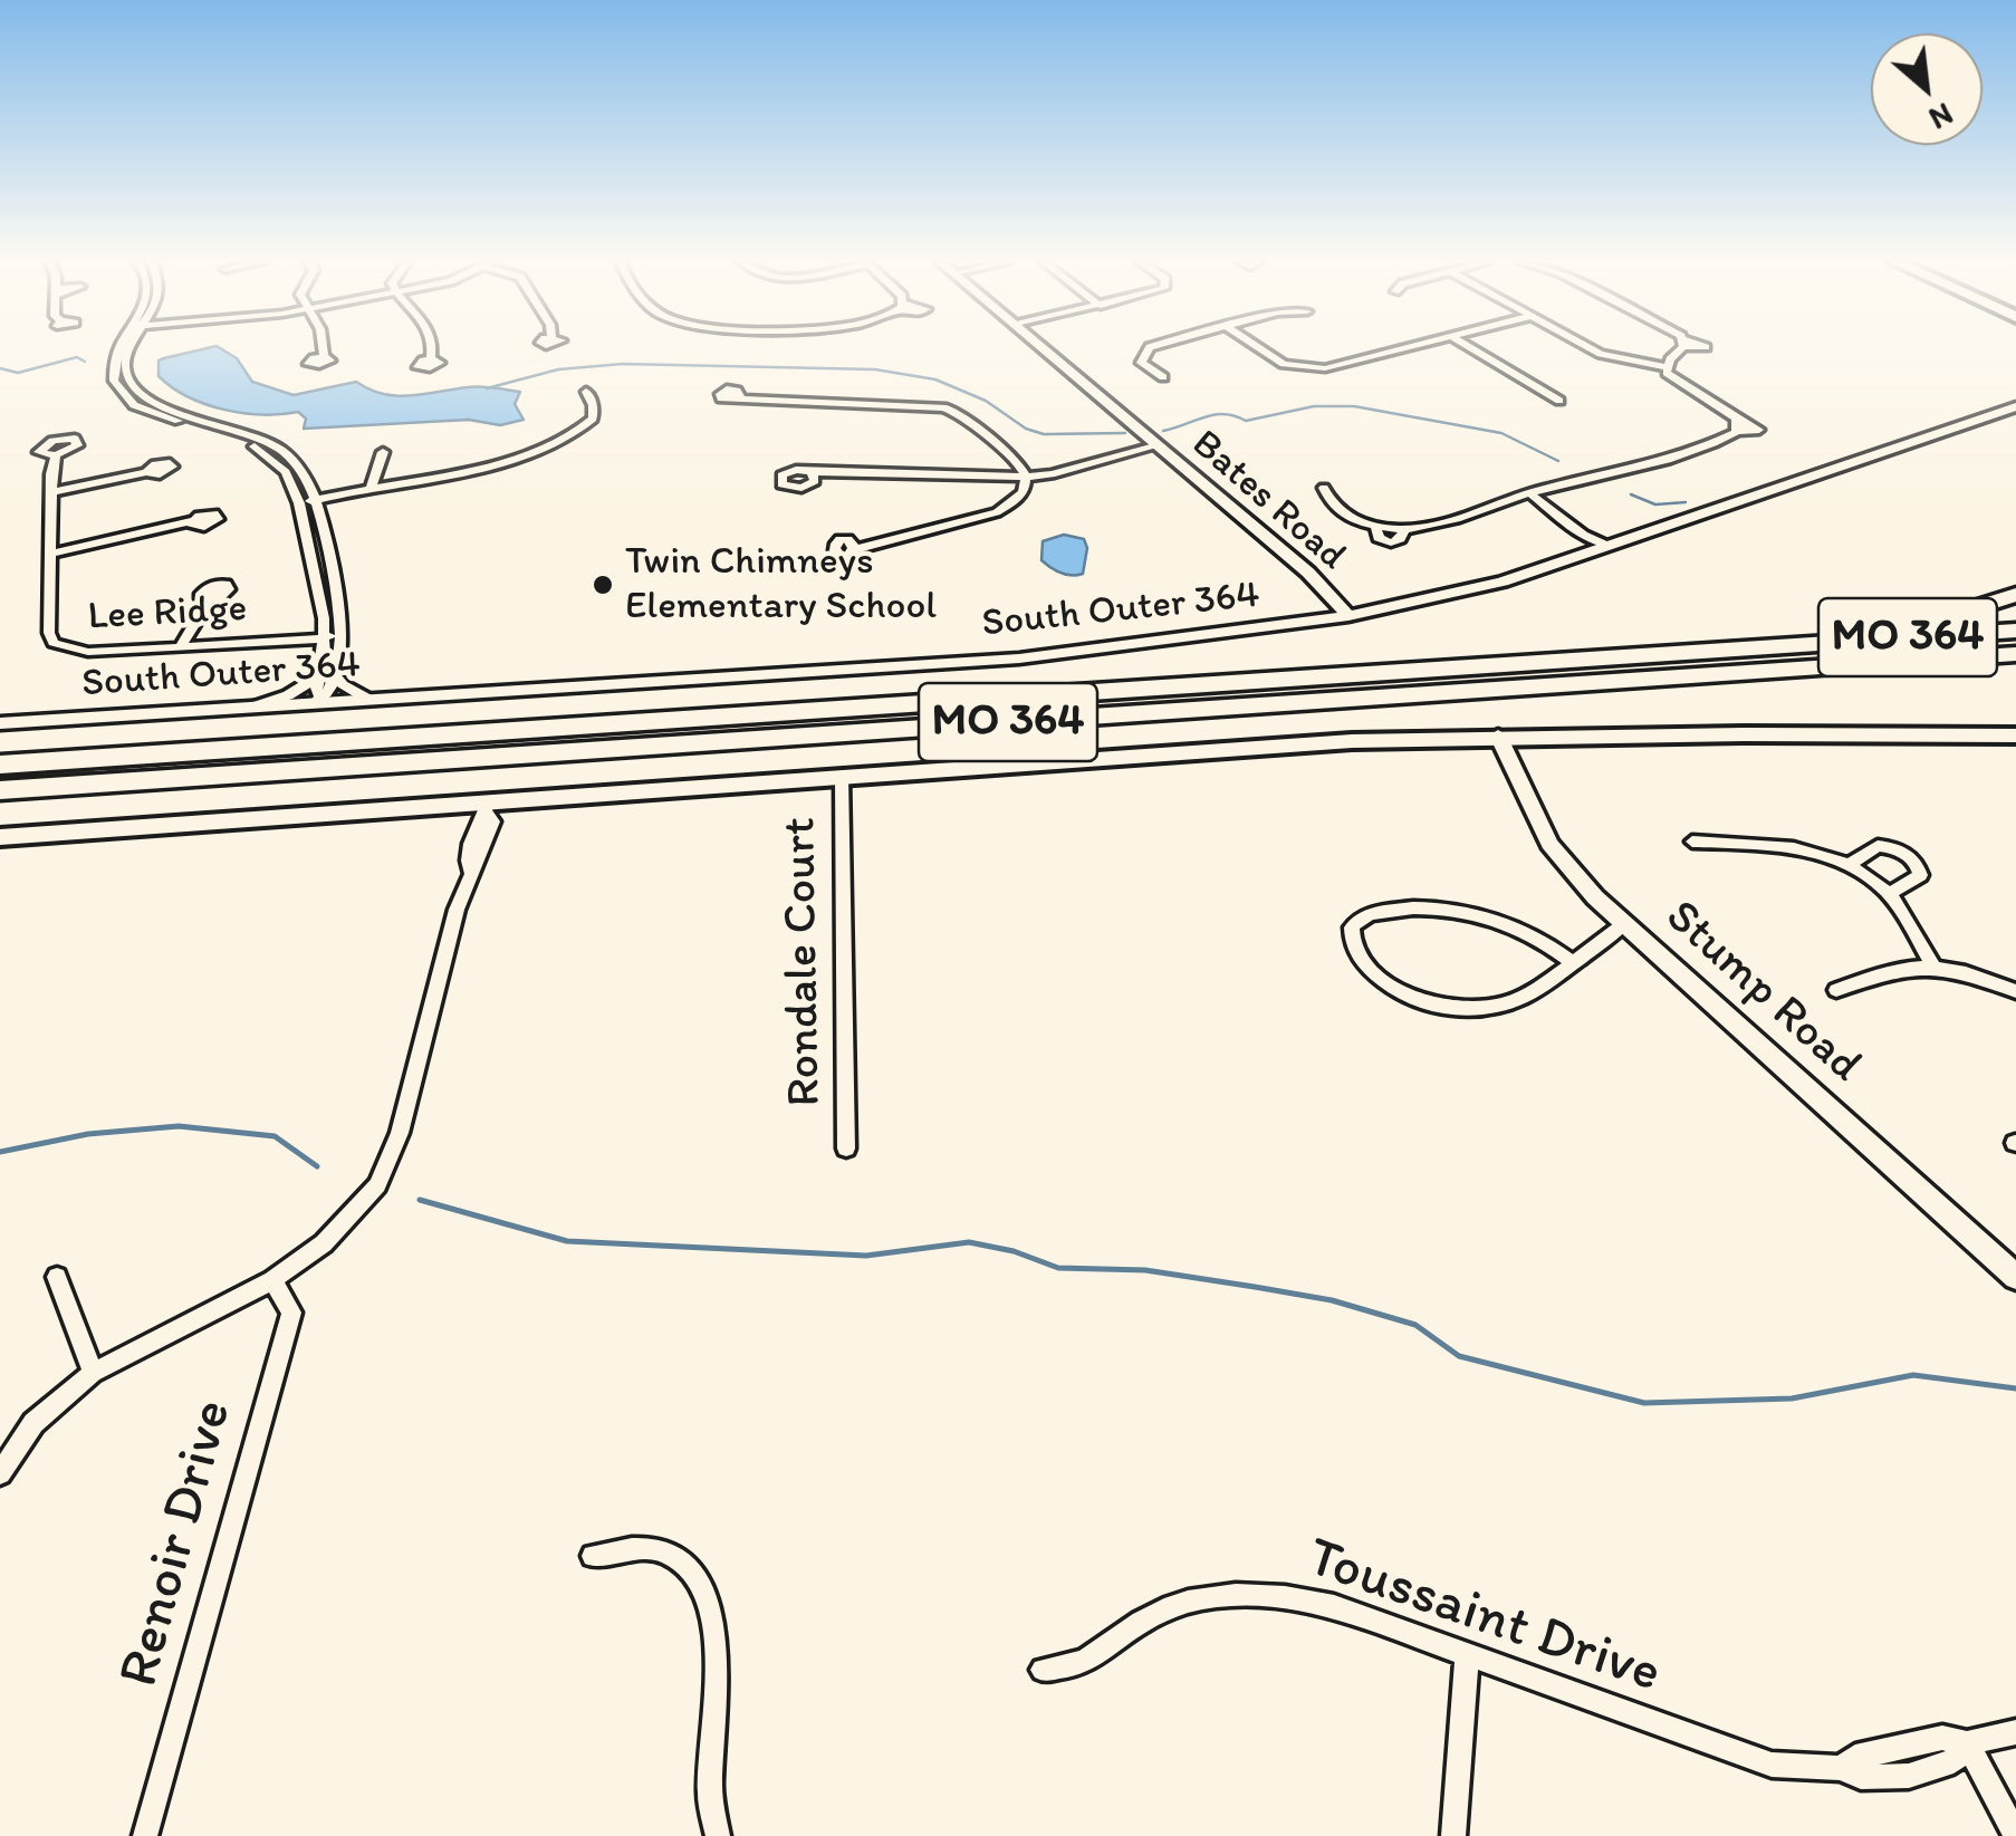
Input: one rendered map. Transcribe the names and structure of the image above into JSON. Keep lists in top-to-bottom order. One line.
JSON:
{"streets":{"highway":["MO 364"],"street":["Bates Road","South Outer 364","Lee Ridge","Rondale Court","Stump Road","Renoir Drive","Toussaint Drive"]},"crossings":[["Bates Road","South Outer 364"]],"places":["Twin Chimneys Elementary School"],"north":"bottom right"}
